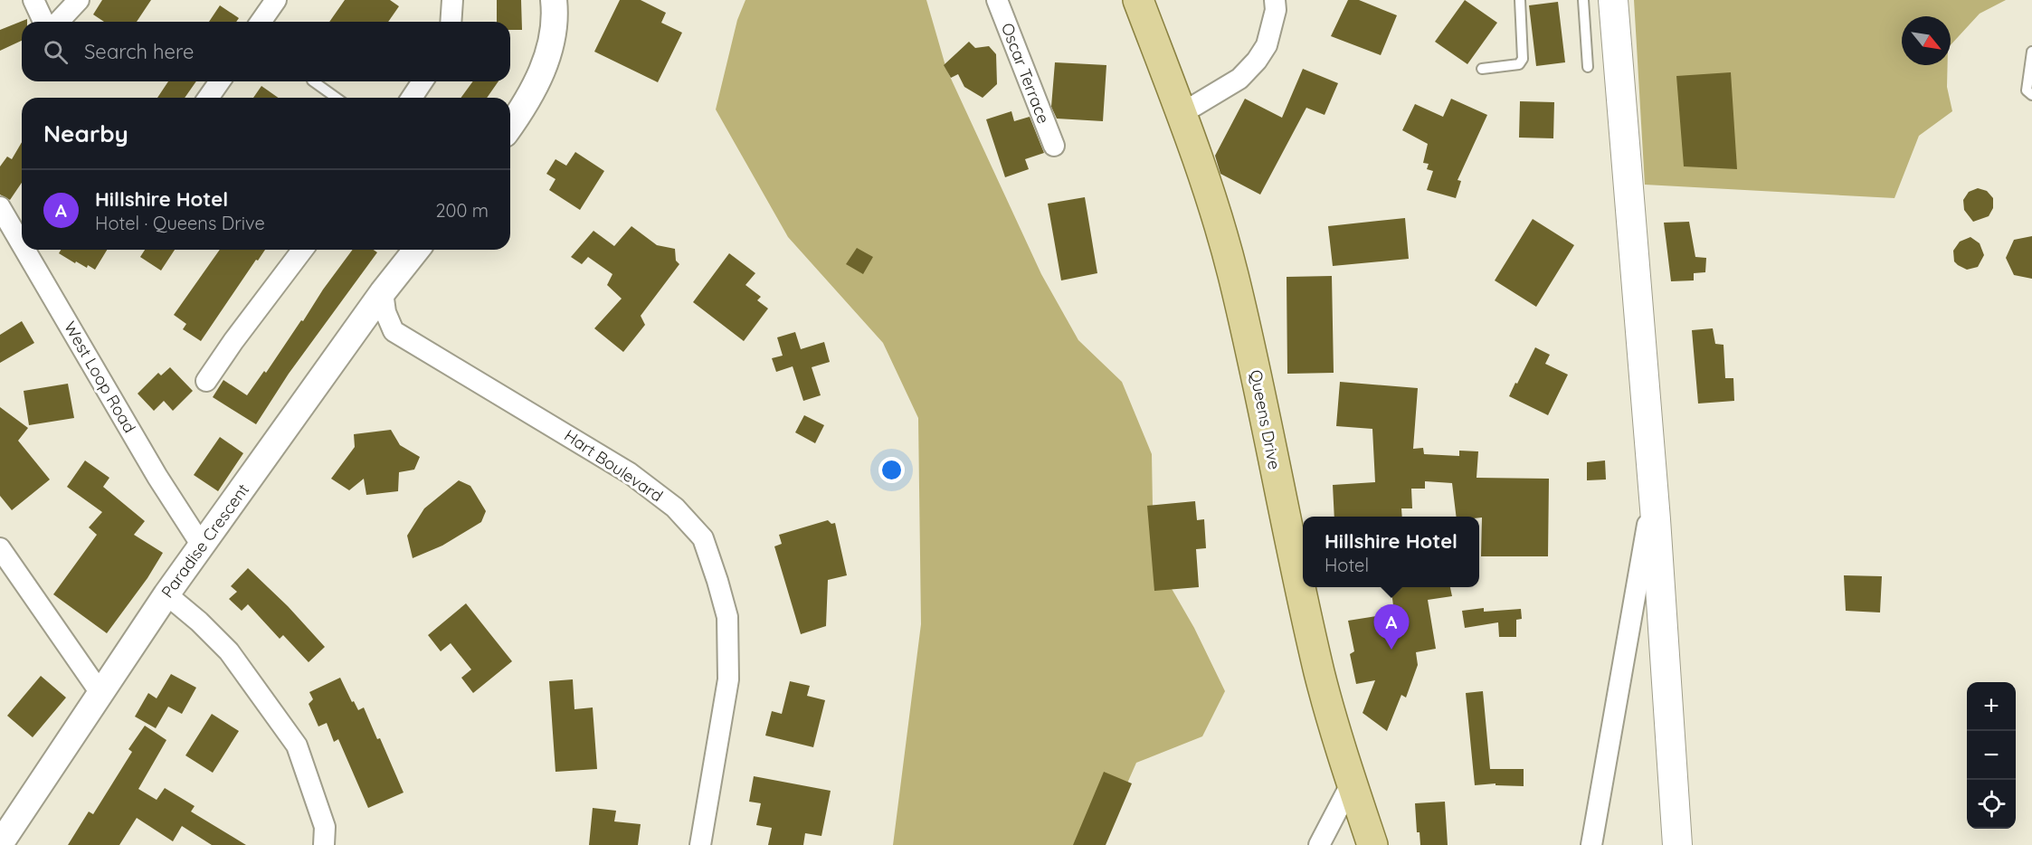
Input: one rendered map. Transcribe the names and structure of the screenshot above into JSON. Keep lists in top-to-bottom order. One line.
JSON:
{"streets":{"main road":["Queens Drive"],"street":["Oscar Terrace","West Loop Road","Hart Boulevard","Paradise Crescent"]},"crossings":[["West Loop Road","Paradise Crescent"],["Hart Boulevard","Paradise Crescent"]],"north":"bottom right","page":{"search":"Search here","heading":"Nearby","list":[{"mark":"A","name":"Hillshire Hotel","note":"Hotel · Queens Drive","value":"200 m"}],"popup":["Hillshire Hotel","Hotel"],"pins":"A","map_buttons":["+","−"]}}
